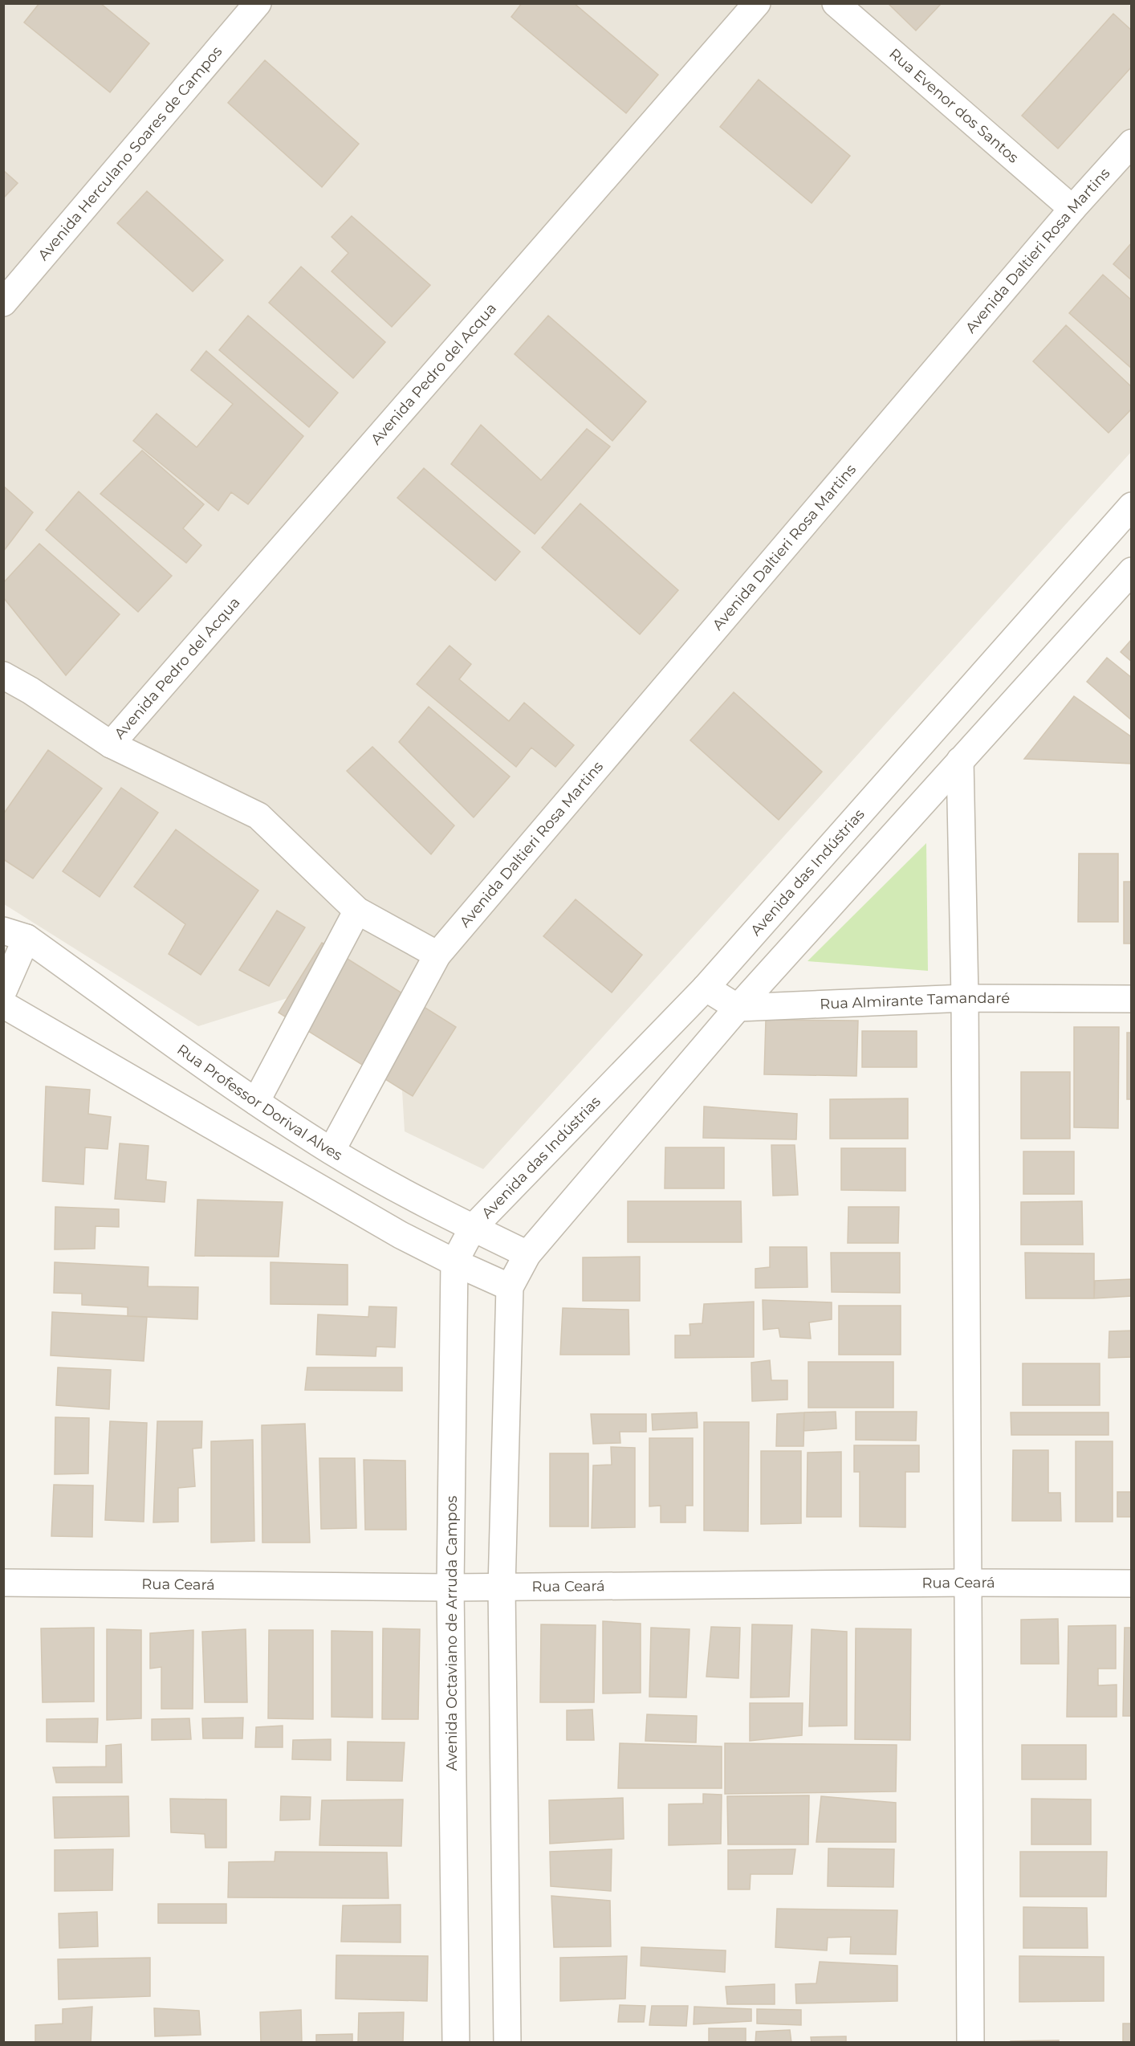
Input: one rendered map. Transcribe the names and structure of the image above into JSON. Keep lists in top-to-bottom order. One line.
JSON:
{"streets":{"street":["Rua Evenor dos Santos","Avenida Herculano Soares de Campos","Avenida Daltieri Rosa Martins","Avenida Pedro del Acqua","Avenida das Indústrias","Rua Almirante Tamandaré","Rua Professor Dorival Alves","Rua Ceará","Avenida Octaviano de Arruda Campos"]},"crossings":[["Rua Evenor dos Santos","Avenida Daltieri Rosa Martins"],["Avenida Daltieri Rosa Martins","Rua Professor Dorival Alves"],["Avenida das Indústrias","Rua Professor Dorival Alves"],["Avenida das Indústrias","Avenida Octaviano de Arruda Campos"],["Rua Professor Dorival Alves","Avenida Octaviano de Arruda Campos"],["Rua Ceará","Avenida Octaviano de Arruda Campos"]]}
